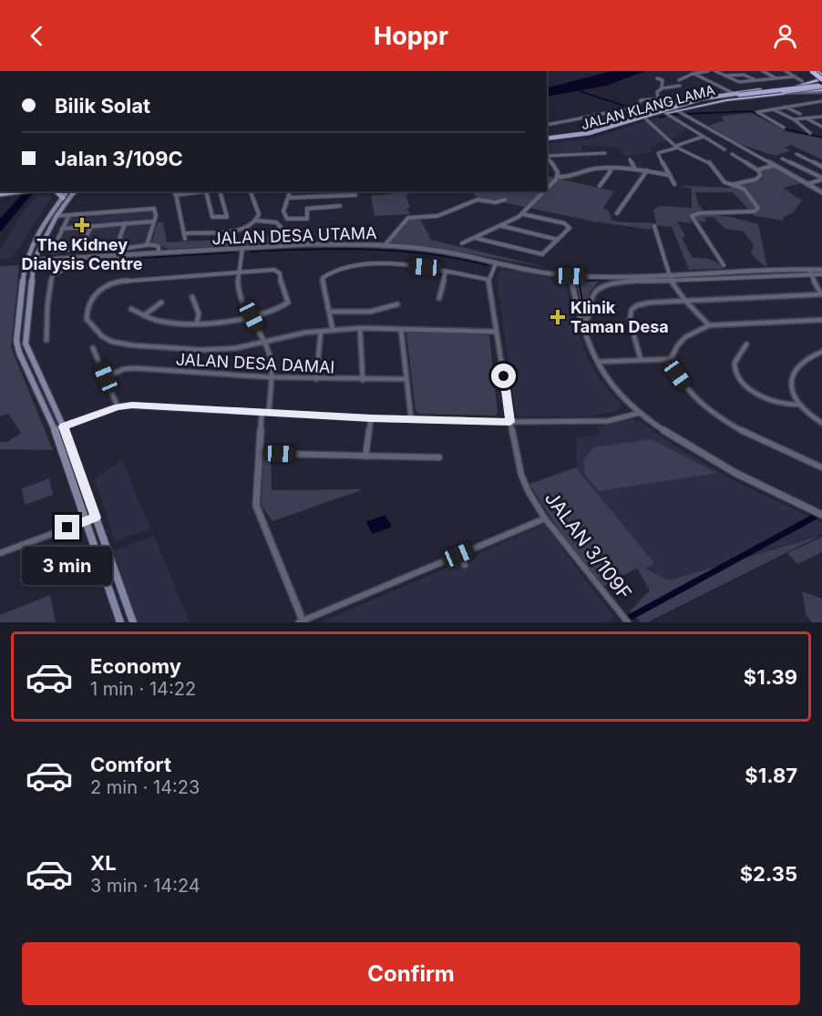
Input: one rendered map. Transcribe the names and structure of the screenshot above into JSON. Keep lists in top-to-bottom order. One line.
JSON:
{"streets":{"main road":["JALAN KLANG LAMA"],"street":["JALAN DESA UTAMA","JALAN DESA DAMAI","JALAN 3/109F"]},"places":{"health":["The Kidney Dialysis Centre","Klinik Taman Desa"]},"page":{"header":"Hoppr","banner":["Bilik Solat","Jalan 3/109C"],"bubble":"3 min","list":[{"name":"Economy","note":"1 min · 14:22","value":"$1.39"},{"name":"Comfort","note":"2 min · 14:23","value":"$1.87"},{"name":"XL","note":"3 min · 14:24","value":"$2.35"}],"buttons":"Confirm"}}
